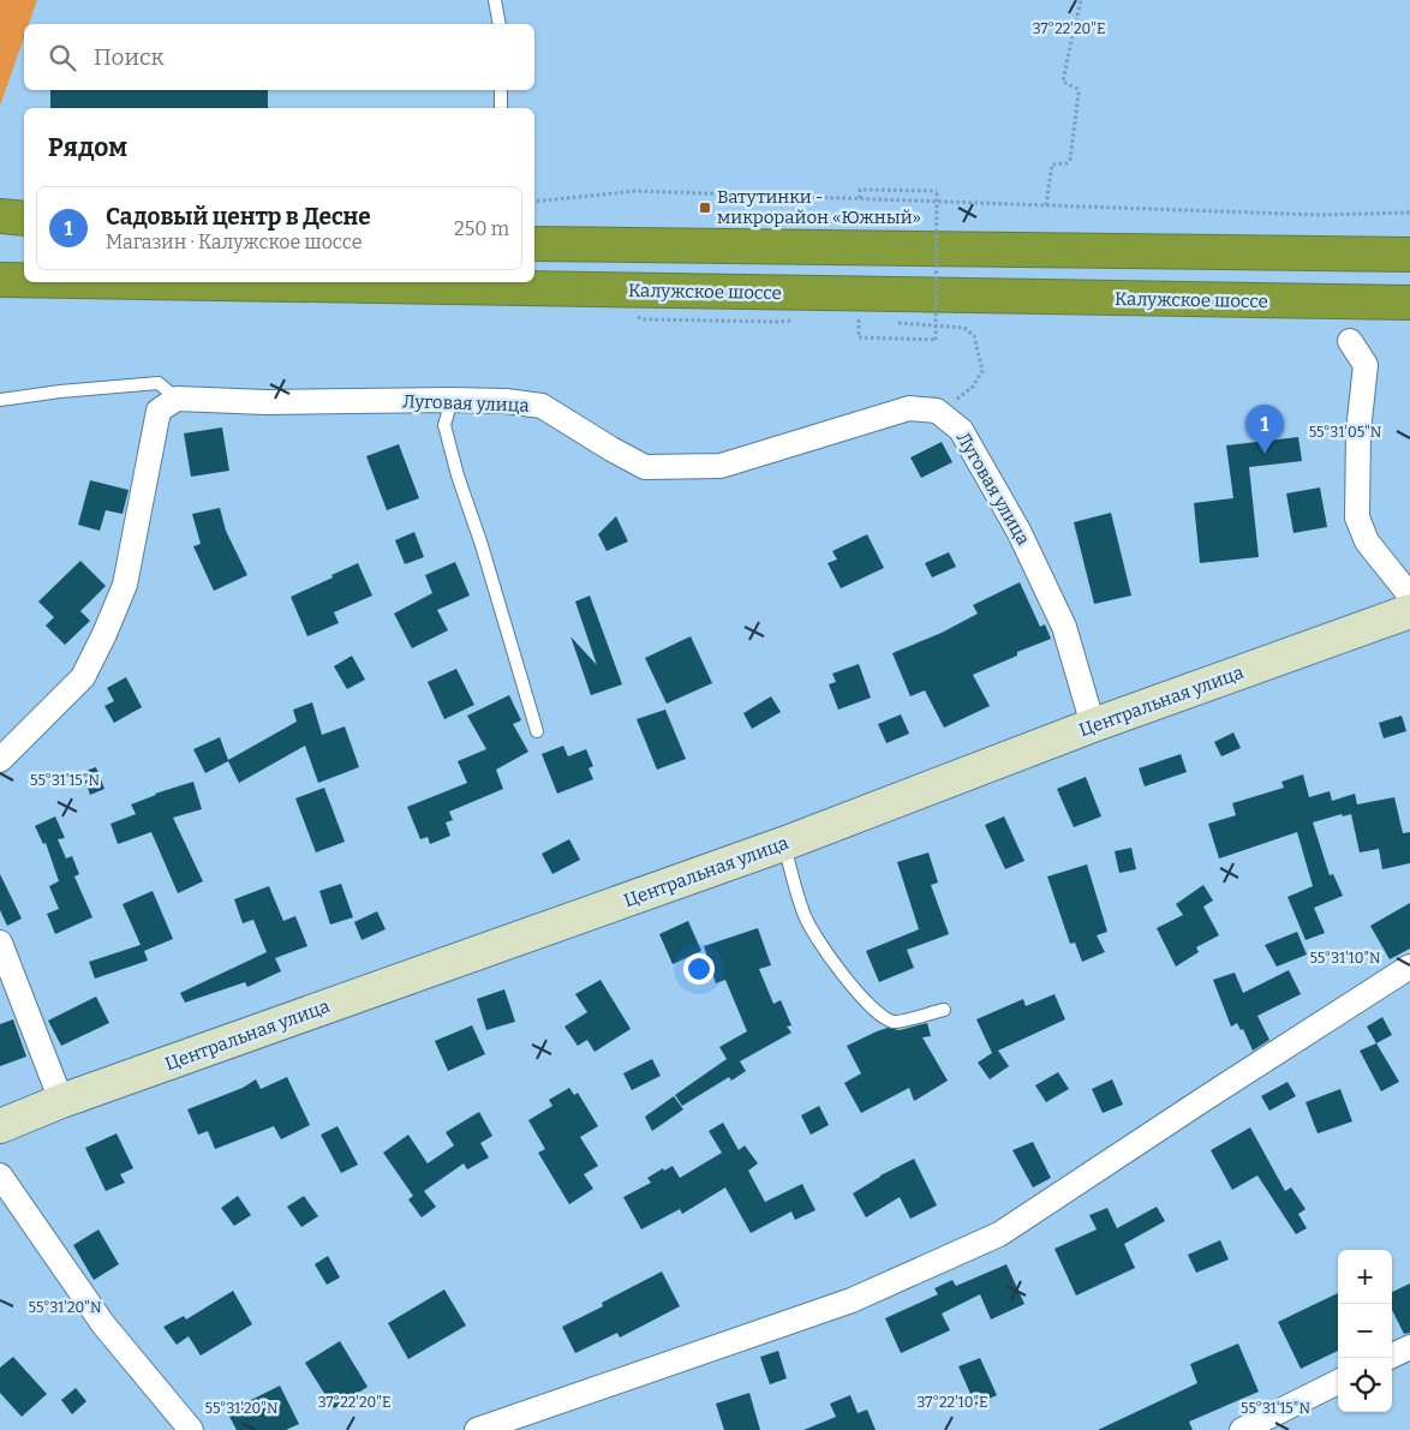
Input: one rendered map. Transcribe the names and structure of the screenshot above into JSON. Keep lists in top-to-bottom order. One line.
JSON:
{"streets":{"highway":["Калужское шоссе"],"street":["Луговая улица","Центральная улица"]},"crossings":[["Луговая улица","Центральная улица"]],"places":{"transit":["Ватутинки - микрорайон «Южный»"]},"page":{"search":"Поиск","heading":"Рядом","list":[{"mark":"1","name":"Садовый центр в Десне","note":"Магазин · Калужское шоссе","value":"250 m"}],"pins":"1","map_buttons":["+","−"]},"coordinates":["37°22'20\"E","55°31'05\"N","55°31'15\"N","55°31'10\"N","55°31'20\"N","37°22'10\"E"]}
